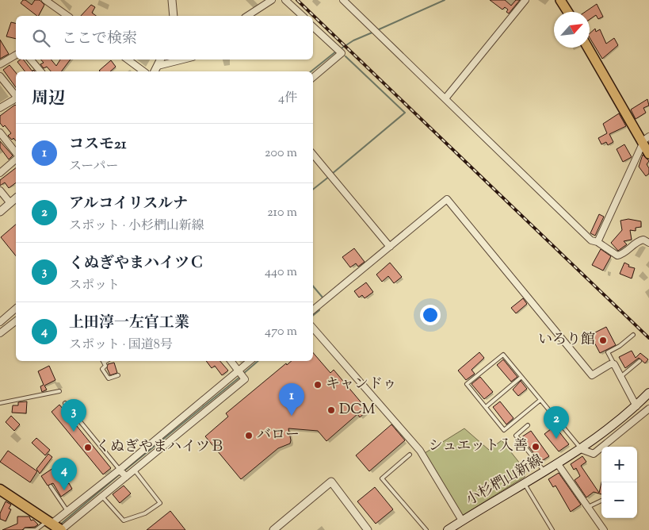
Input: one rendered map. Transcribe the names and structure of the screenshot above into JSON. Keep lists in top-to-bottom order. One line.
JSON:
{"streets":{"main road":["小杉椚山新線"]},"places":["いろり館","キャンドゥ","DCM","バロー","シュエット入善","くぬぎやまハイツＢ"],"north":"top right","page":{"search":"ここで検索","heading":["周辺","4件"],"list":[{"mark":"1","name":"コスモ21","note":"スーパー","value":"200 m"},{"mark":"2","name":"アルコイリスルナ","note":"スポット · 小杉椚山新線","value":"210 m"},{"mark":"3","name":"くぬぎやまハイツＣ","note":"スポット","value":"440 m"},{"mark":"4","name":"上田淳一左官工業","note":"スポット · 国道8号","value":"470 m"}],"pins":["1","3","2","4"],"map_buttons":["+","−"]}}
